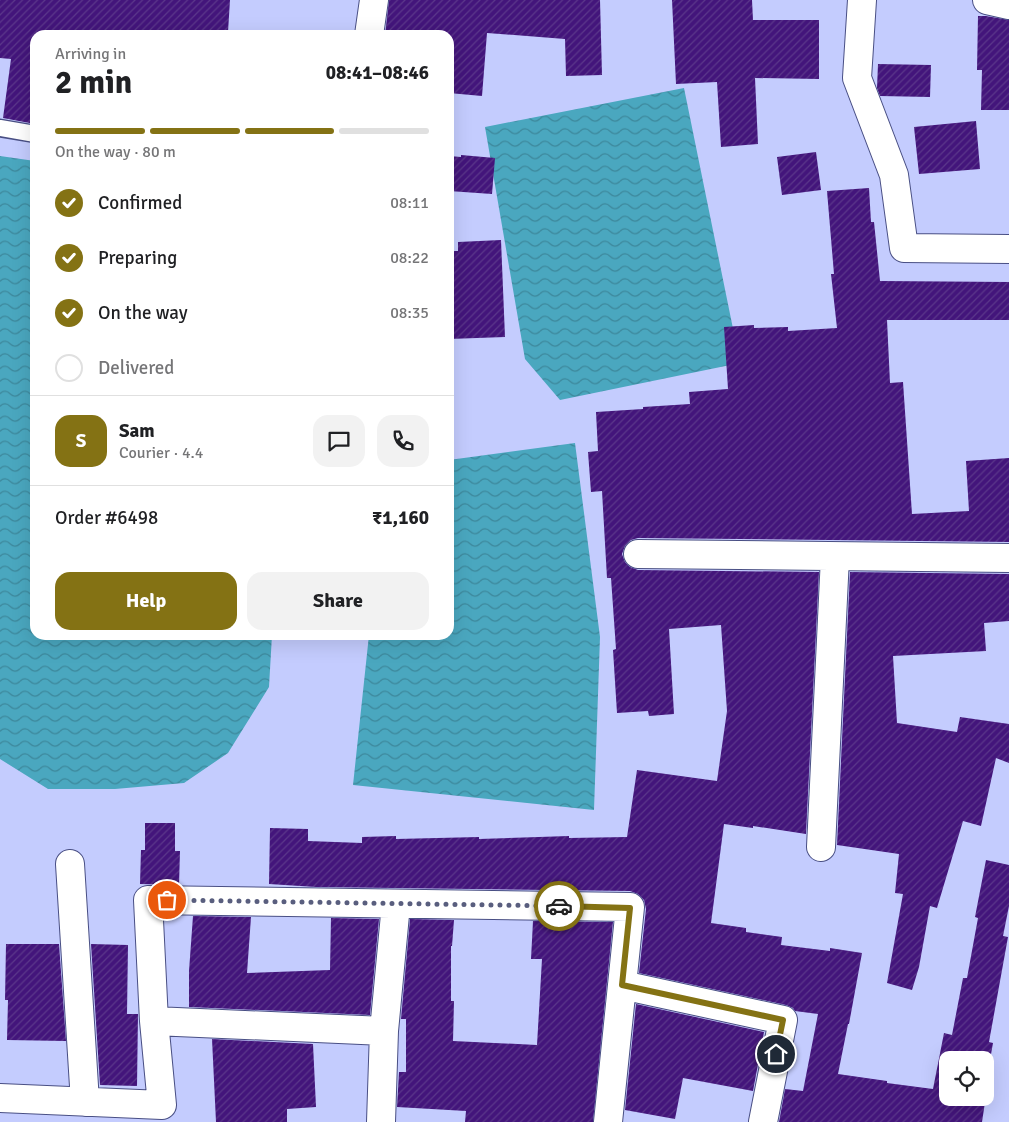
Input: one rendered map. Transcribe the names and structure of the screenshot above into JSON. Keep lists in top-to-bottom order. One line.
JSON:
{"page":{"heading":["2 min","Arriving in","08:41–08:46"],"panel":["Sam","Courier · 4.4","Order #6498","₹1,160"],"bar":"On the way · 80 m","list":[["Confirmed","08:11"],["Preparing","08:22"],["On the way","08:35"],"Delivered"],"round":"S","buttons":["Help","Share"]}}
